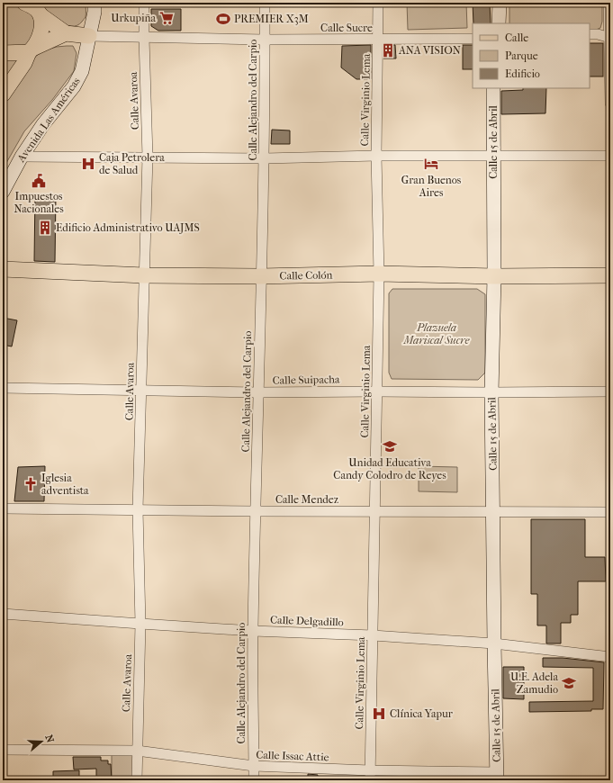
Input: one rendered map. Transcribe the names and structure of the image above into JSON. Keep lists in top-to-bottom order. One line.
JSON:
{"streets":{"main road":["Calle Colón"],"street":["Calle Sucre","Calle Alejandro del Carpio","Calle Virginio Lema","Calle Avaroa","Avenida Las Américas","Calle 15 de Abril","Calle Suipacha","Calle Mendez","Calle Delgadillo","Calle Issac Attie"]},"crossings":[["Calle Sucre","Calle Alejandro del Carpio"],["Calle Sucre","Calle Virginio Lema"],["Calle Sucre","Calle Avaroa"],["Calle Sucre","Avenida Las Américas"],["Calle Alejandro del Carpio","Calle Colón"],["Calle Alejandro del Carpio","Calle Suipacha"],["Calle Alejandro del Carpio","Calle Mendez"],["Calle Alejandro del Carpio","Calle Delgadillo"],["Calle Alejandro del Carpio","Calle Issac Attie"],["Calle Virginio Lema","Calle Colón"],["Calle Virginio Lema","Calle Suipacha"],["Calle Virginio Lema","Calle Mendez"],["Calle Virginio Lema","Calle Delgadillo"],["Calle Virginio Lema","Calle Issac Attie"],["Calle Avaroa","Calle Colón"],["Calle Avaroa","Calle Suipacha"],["Calle Avaroa","Calle Mendez"],["Calle Avaroa","Calle Delgadillo"],["Calle Avaroa","Calle Issac Attie"],["Calle 15 de Abril","Calle Colón"],["Calle 15 de Abril","Calle Suipacha"],["Calle 15 de Abril","Calle Mendez"],["Calle 15 de Abril","Calle Delgadillo"],["Calle 15 de Abril","Calle Issac Attie"]],"parks":["Plazuela Mariscal Sucre"],"places":{"supermarket":["Urkupiña"],"sports":["PREMIER X3M"],"building":["ANA VISION","Edificio Administrativo UAJMS"],"hospital":["Caja Petrolera de Salud","Clínica Yapur"],"hotel":["Gran Buenos Aires"],"public building":["Impuestos Nacionales"],"school or university":["Unidad Educativa Candy Colodro de Reyes","U.E. Adela Zamudio"],"church":["Iglesia adventista"]},"legend":["Calle","Parque","Edificio"],"north":"right"}
